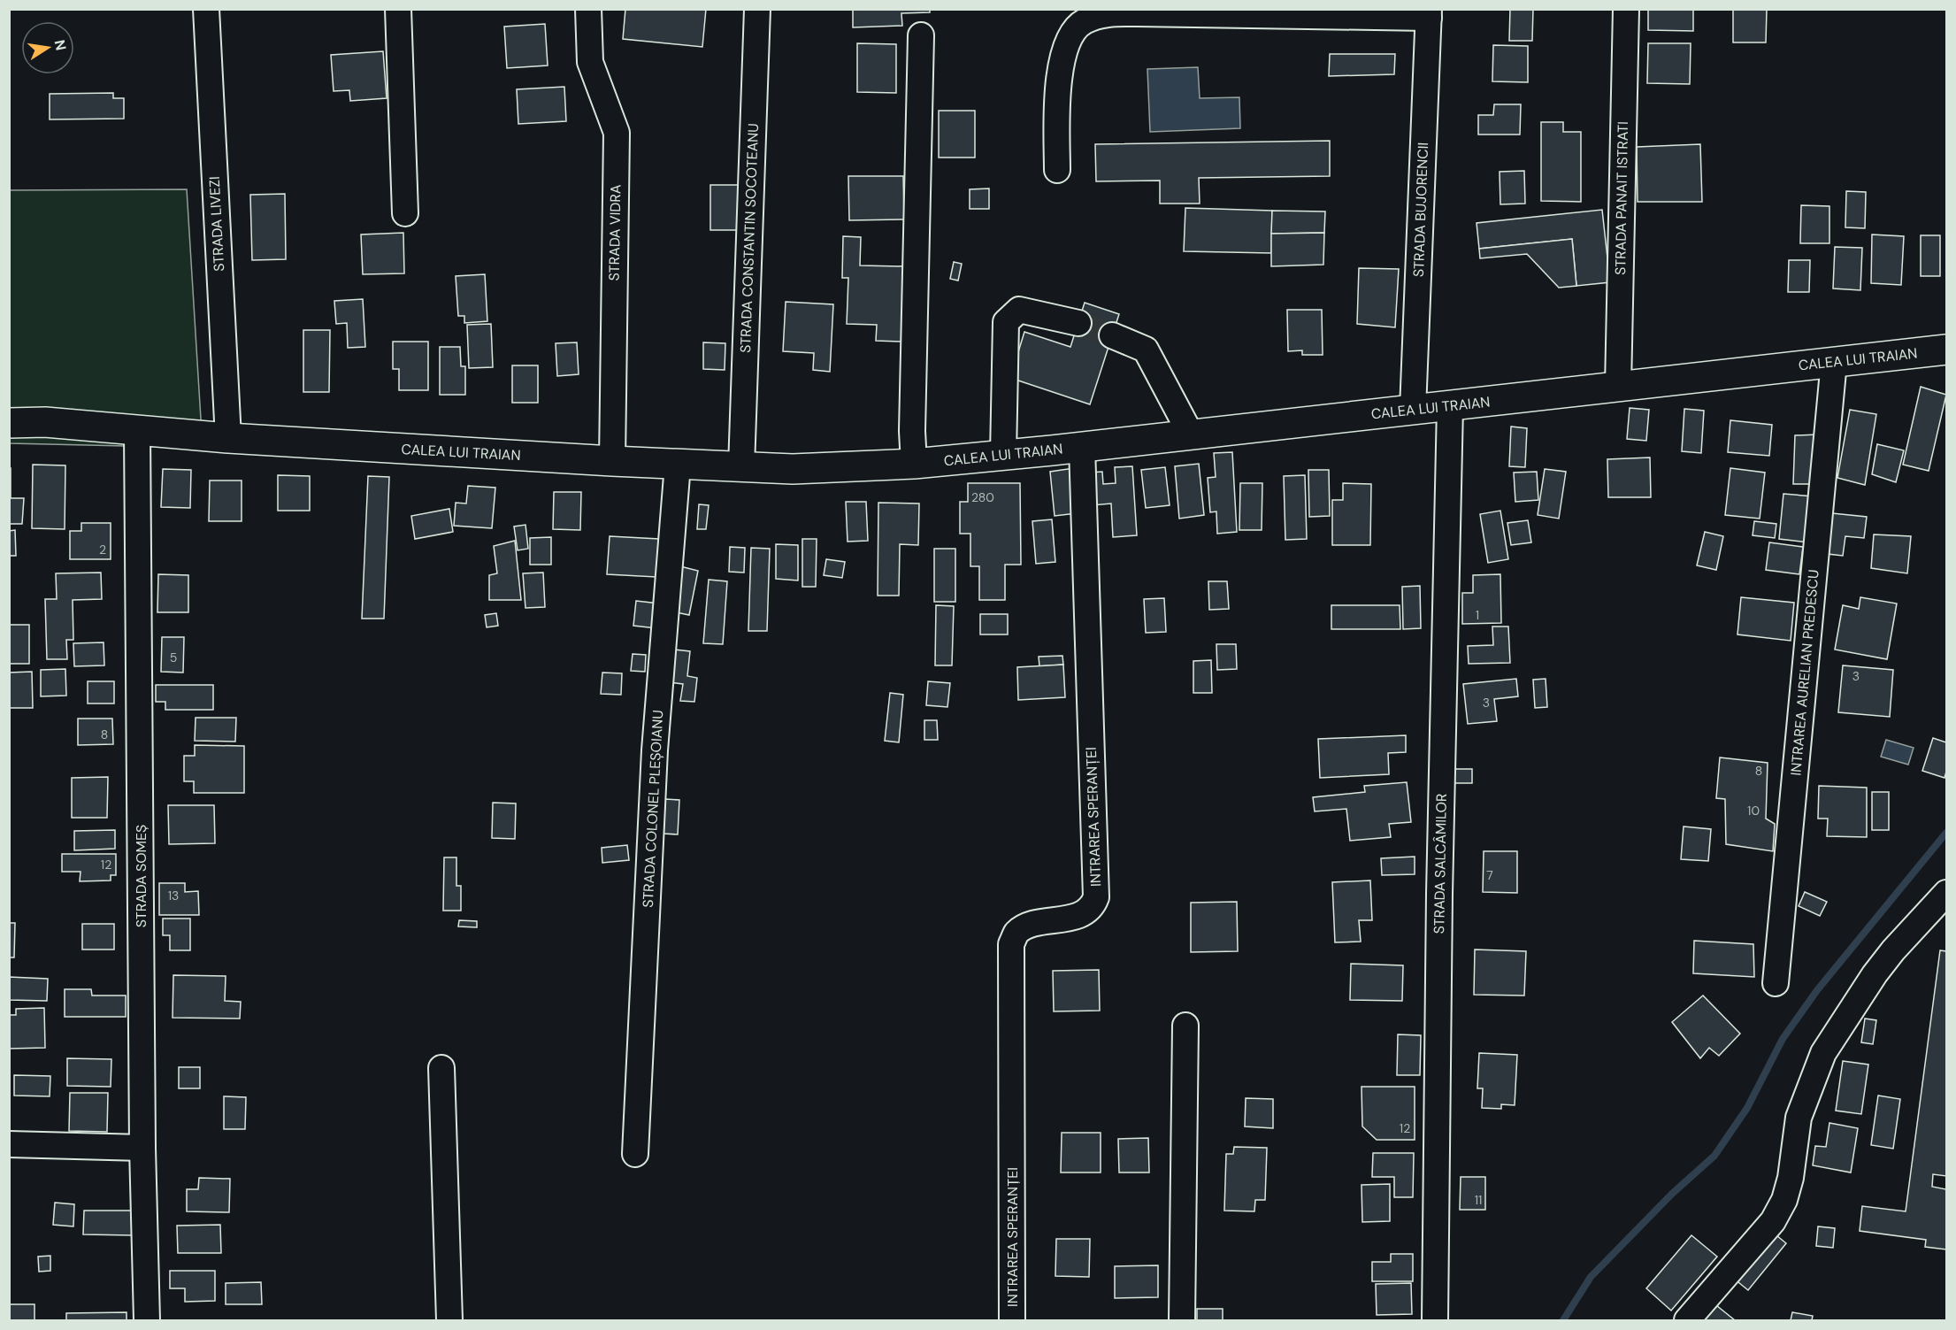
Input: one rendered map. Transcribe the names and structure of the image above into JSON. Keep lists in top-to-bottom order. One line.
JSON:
{"streets":{"highway":["CALEA LUI TRAIAN"],"street":["STRADA PANAIT ISTRATI","STRADA BUJORENCII","STRADA LIVEZI","STRADA VIDRA","STRADA CONSTANTIN SOCOTEANU","INTRAREA AURELIAN PREDESCU","STRADA COLONEL PLEȘOIANU","INTRAREA SPERANȚEI","STRADA SALCÂMILOR","STRADA SOMEȘ"]},"crossings":[["STRADA PANAIT ISTRATI","CALEA LUI TRAIAN"],["STRADA BUJORENCII","CALEA LUI TRAIAN"],["STRADA LIVEZI","CALEA LUI TRAIAN"],["STRADA VIDRA","CALEA LUI TRAIAN"],["STRADA CONSTANTIN SOCOTEANU","CALEA LUI TRAIAN"],["CALEA LUI TRAIAN","INTRAREA AURELIAN PREDESCU"],["CALEA LUI TRAIAN","STRADA COLONEL PLEȘOIANU"],["CALEA LUI TRAIAN","INTRAREA SPERANȚEI"],["CALEA LUI TRAIAN","STRADA SALCÂMILOR"],["CALEA LUI TRAIAN","STRADA SOMEȘ"]],"house_numbers":["280","2","1","5","3","3","8","8","10","12","7","13","12","11"],"north":"right"}
